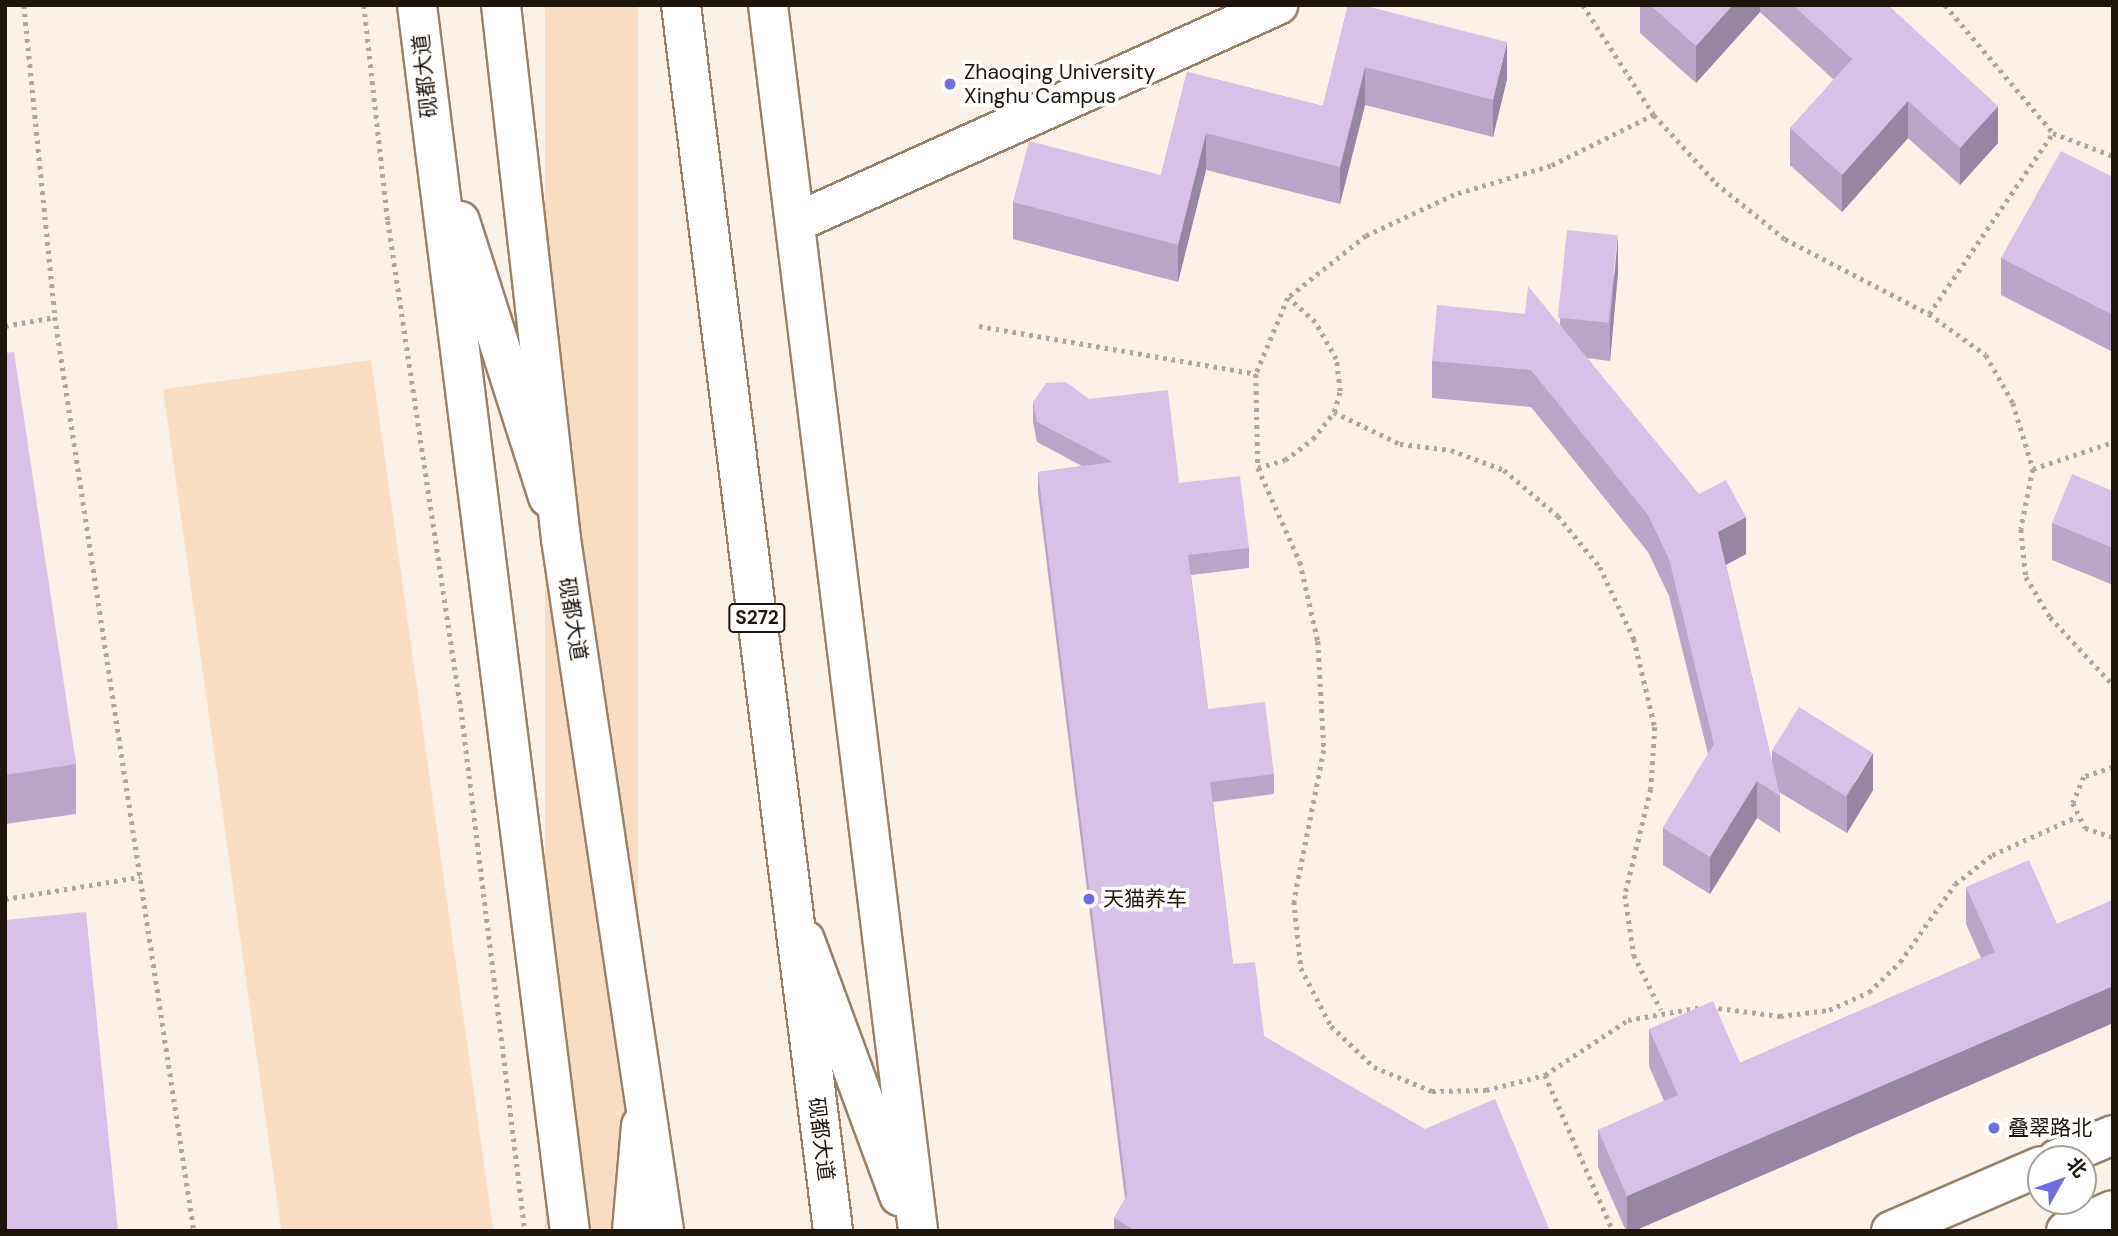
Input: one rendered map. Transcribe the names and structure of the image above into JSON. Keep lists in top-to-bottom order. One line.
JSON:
{"streets":{"street":["砚都大道","S272"]},"places":["Zhaoqing University Xinghu Campus","天猫养车","叠翠路北"],"north":"top right"}
